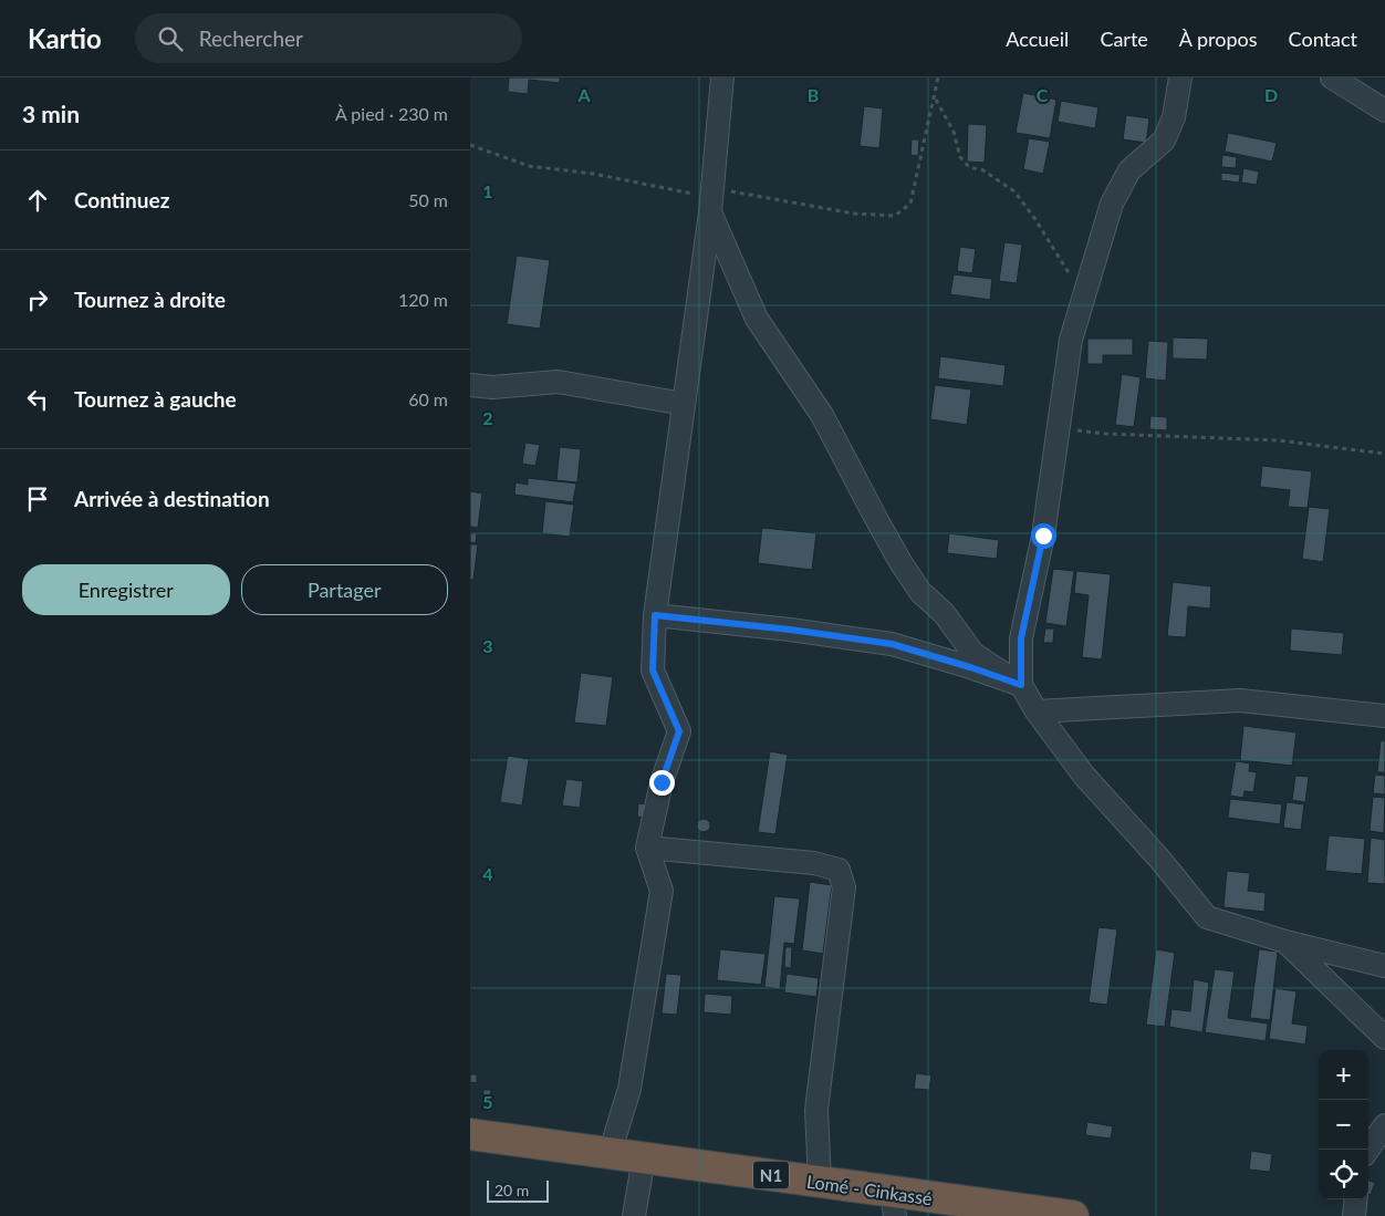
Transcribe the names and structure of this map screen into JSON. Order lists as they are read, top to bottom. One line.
{"streets":{"highway":["N1","Lomé - Cinkassé"]},"scale_bar":"20 m","page":{"header":"Kartio","search":"Rechercher","nav":["Accueil","Carte","À propos","Contact"],"heading":["3 min","À pied · 230 m"],"list":[["Continuez","50 m"],["Tournez à droite","120 m"],["Tournez à gauche","60 m"],"Arrivée à destination"],"buttons":["Enregistrer","Partager"],"map_buttons":["+","−"],"scale":"20 m"},"grid":{"columns":["A","B","C","D"],"rows":["1","2","3","4","5"]}}
